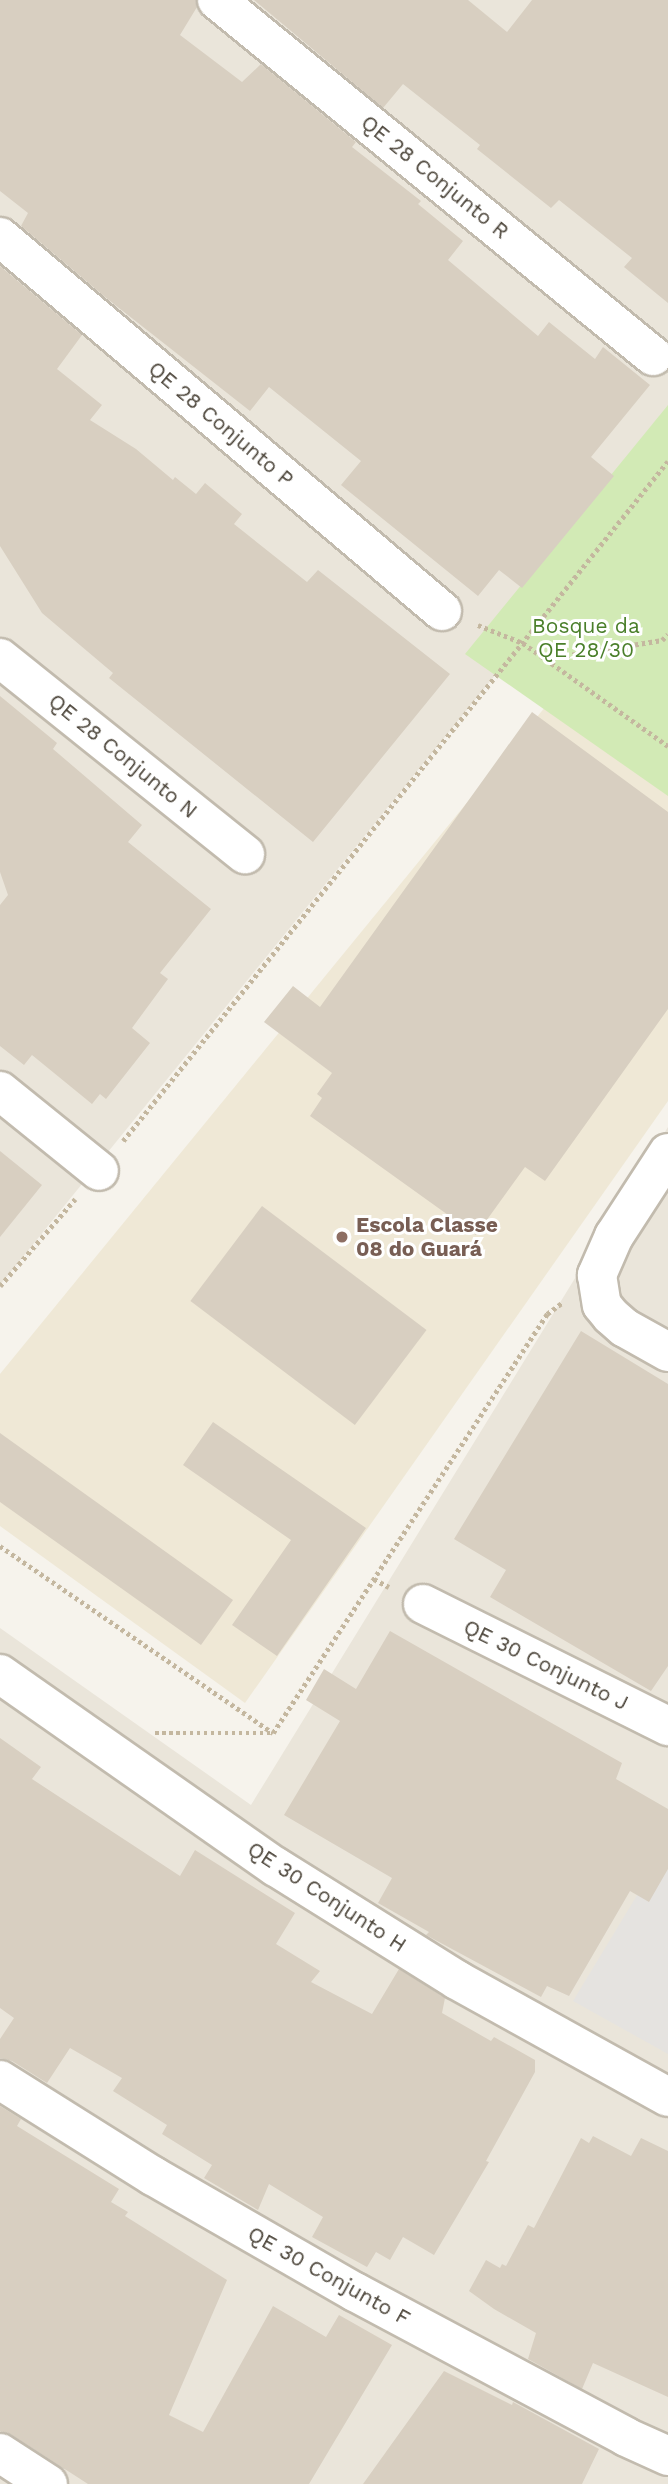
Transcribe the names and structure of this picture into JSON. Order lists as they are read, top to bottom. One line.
{"streets":{"street":["QE 28 Conjunto R","QE 28 Conjunto P","QE 28 Conjunto N","QE 30 Conjunto J","QE 30 Conjunto H","QE 30 Conjunto F"]},"parks":["Bosque da QE 28/30"],"places":["Escola Classe 08 do Guará"]}
